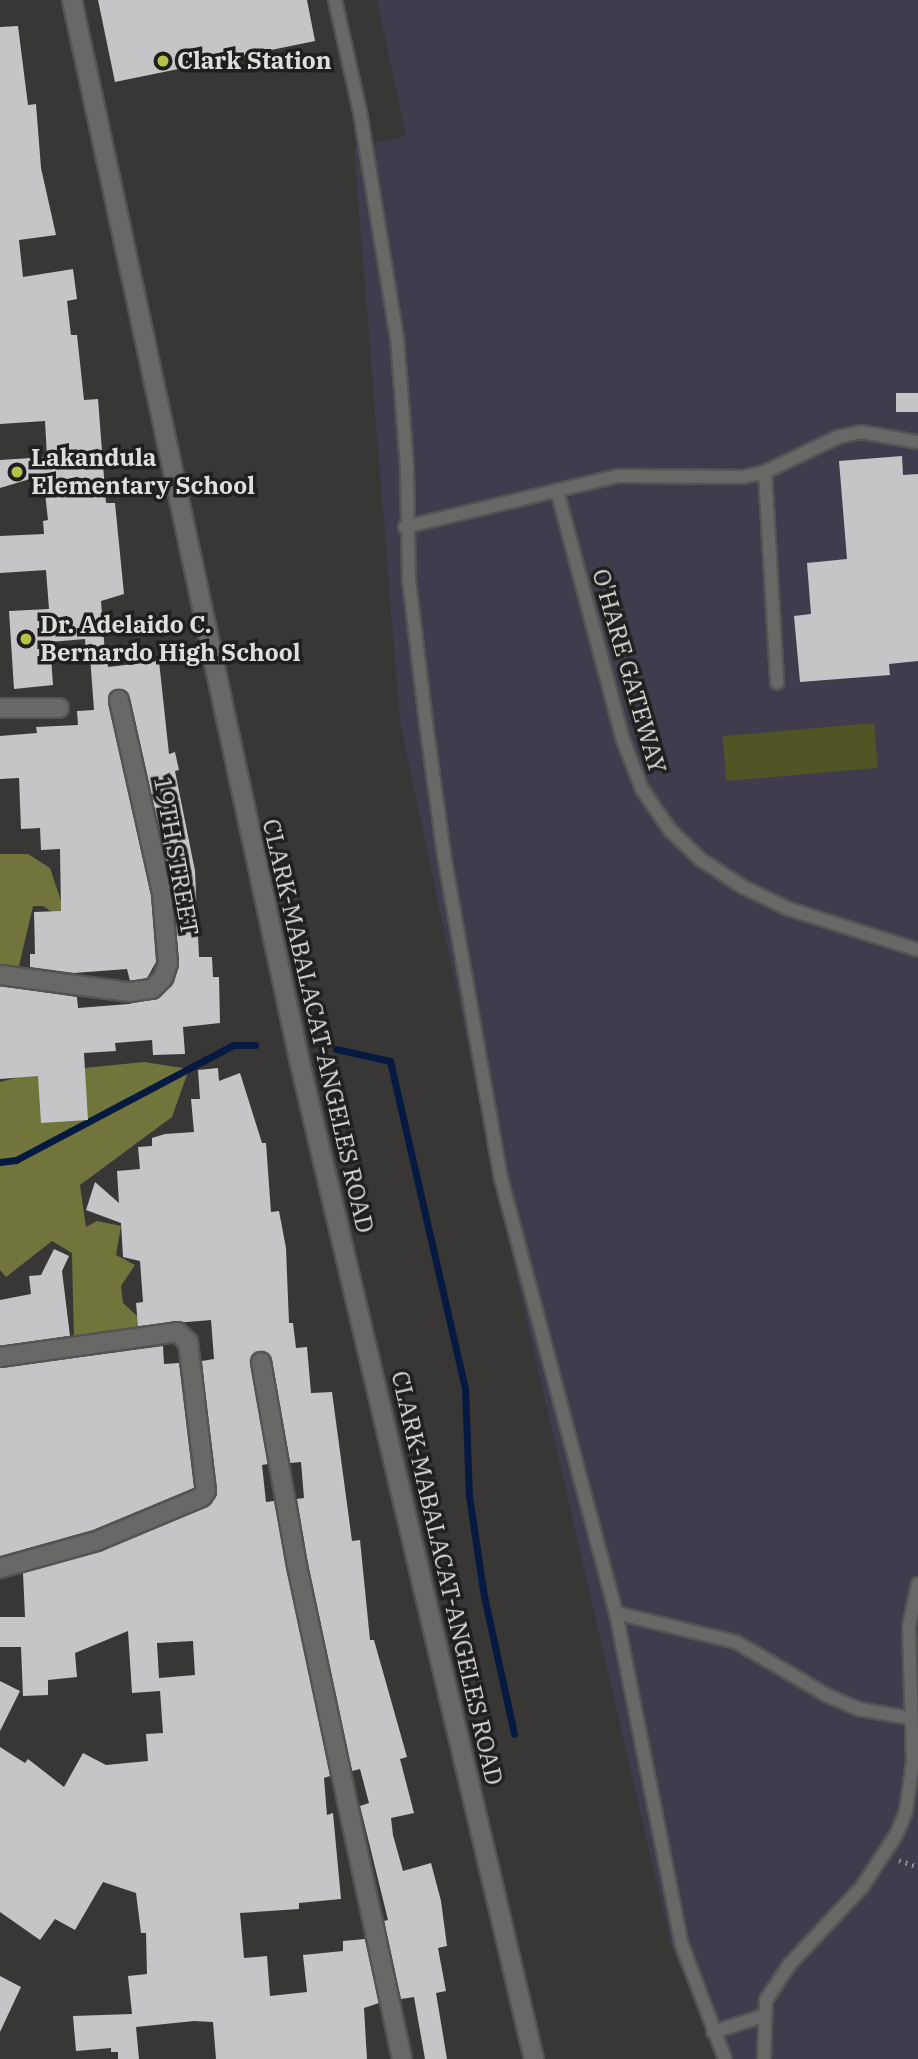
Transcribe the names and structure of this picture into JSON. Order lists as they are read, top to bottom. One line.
{"streets":{"main road":["19TH STREET","CLARK-MABALACAT-ANGELES ROAD"],"lane":["O'HARE GATEWAY"]},"places":["Clark Station","Lakandula Elementary School","Dr. Adelaido C. Bernardo High School"]}
